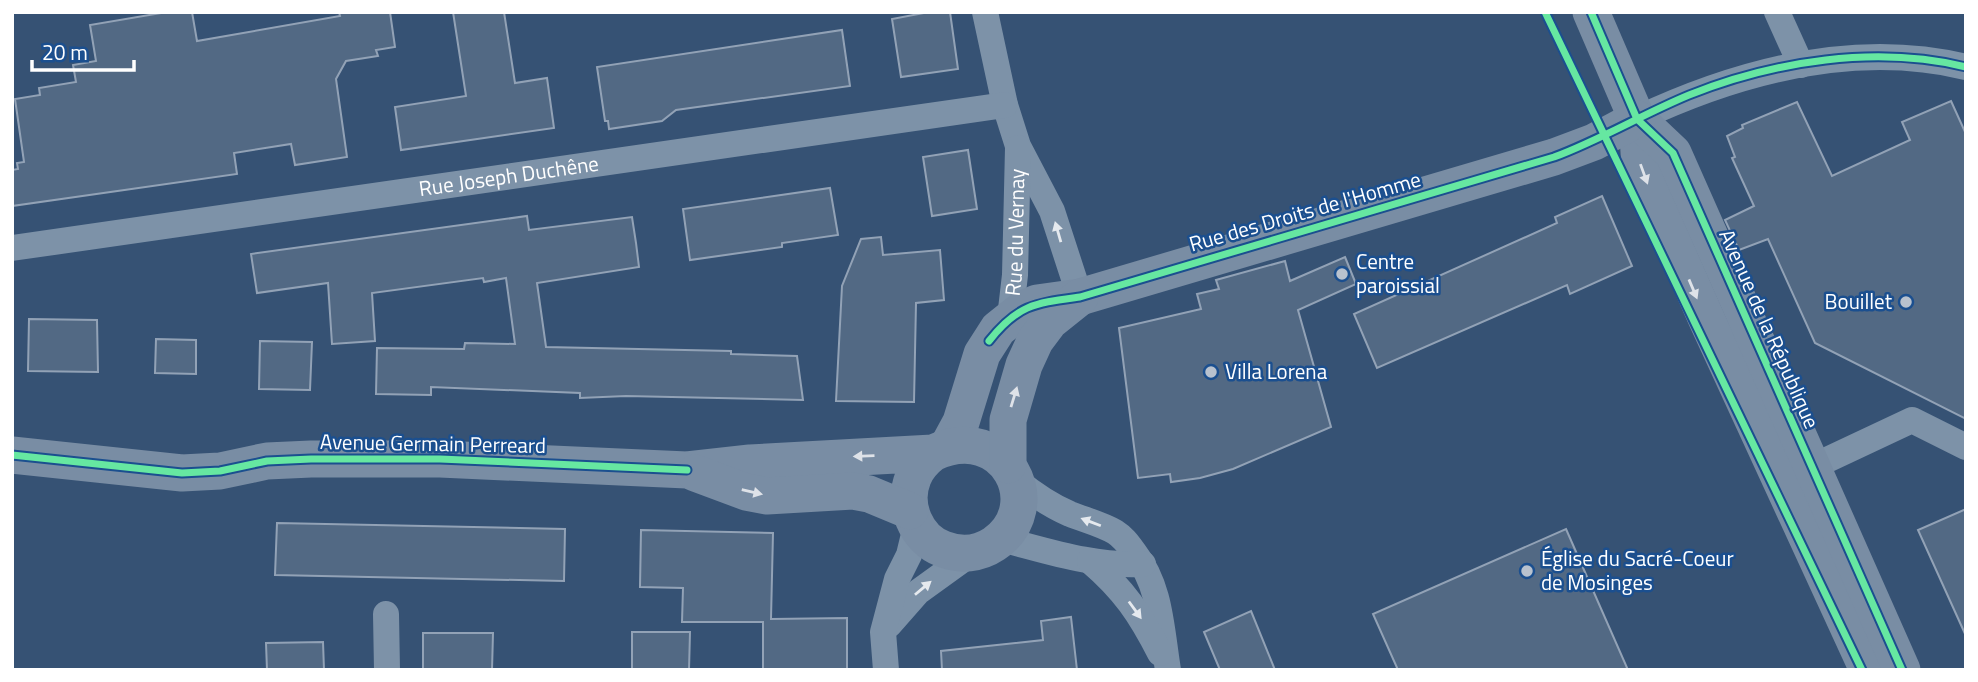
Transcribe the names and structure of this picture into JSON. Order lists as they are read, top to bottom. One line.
{"streets":{"main road":["Rue des Droits de l'Homme","Avenue de la République","Avenue Germain Perreard"],"street":["Rue Joseph Duchêne","Rue du Vernay"]},"crossings":[["Rue Joseph Duchêne","Rue du Vernay"],["Rue des Droits de l'Homme","Rue du Vernay"],["Rue des Droits de l'Homme","Avenue de la République"],["Rue des Droits de l'Homme","Avenue Germain Perreard"]],"places":["Centre paroissial","Bouillet","Villa Lorena","Église du Sacré-Coeur de Mosinges"],"scale_bar":"20 m"}
